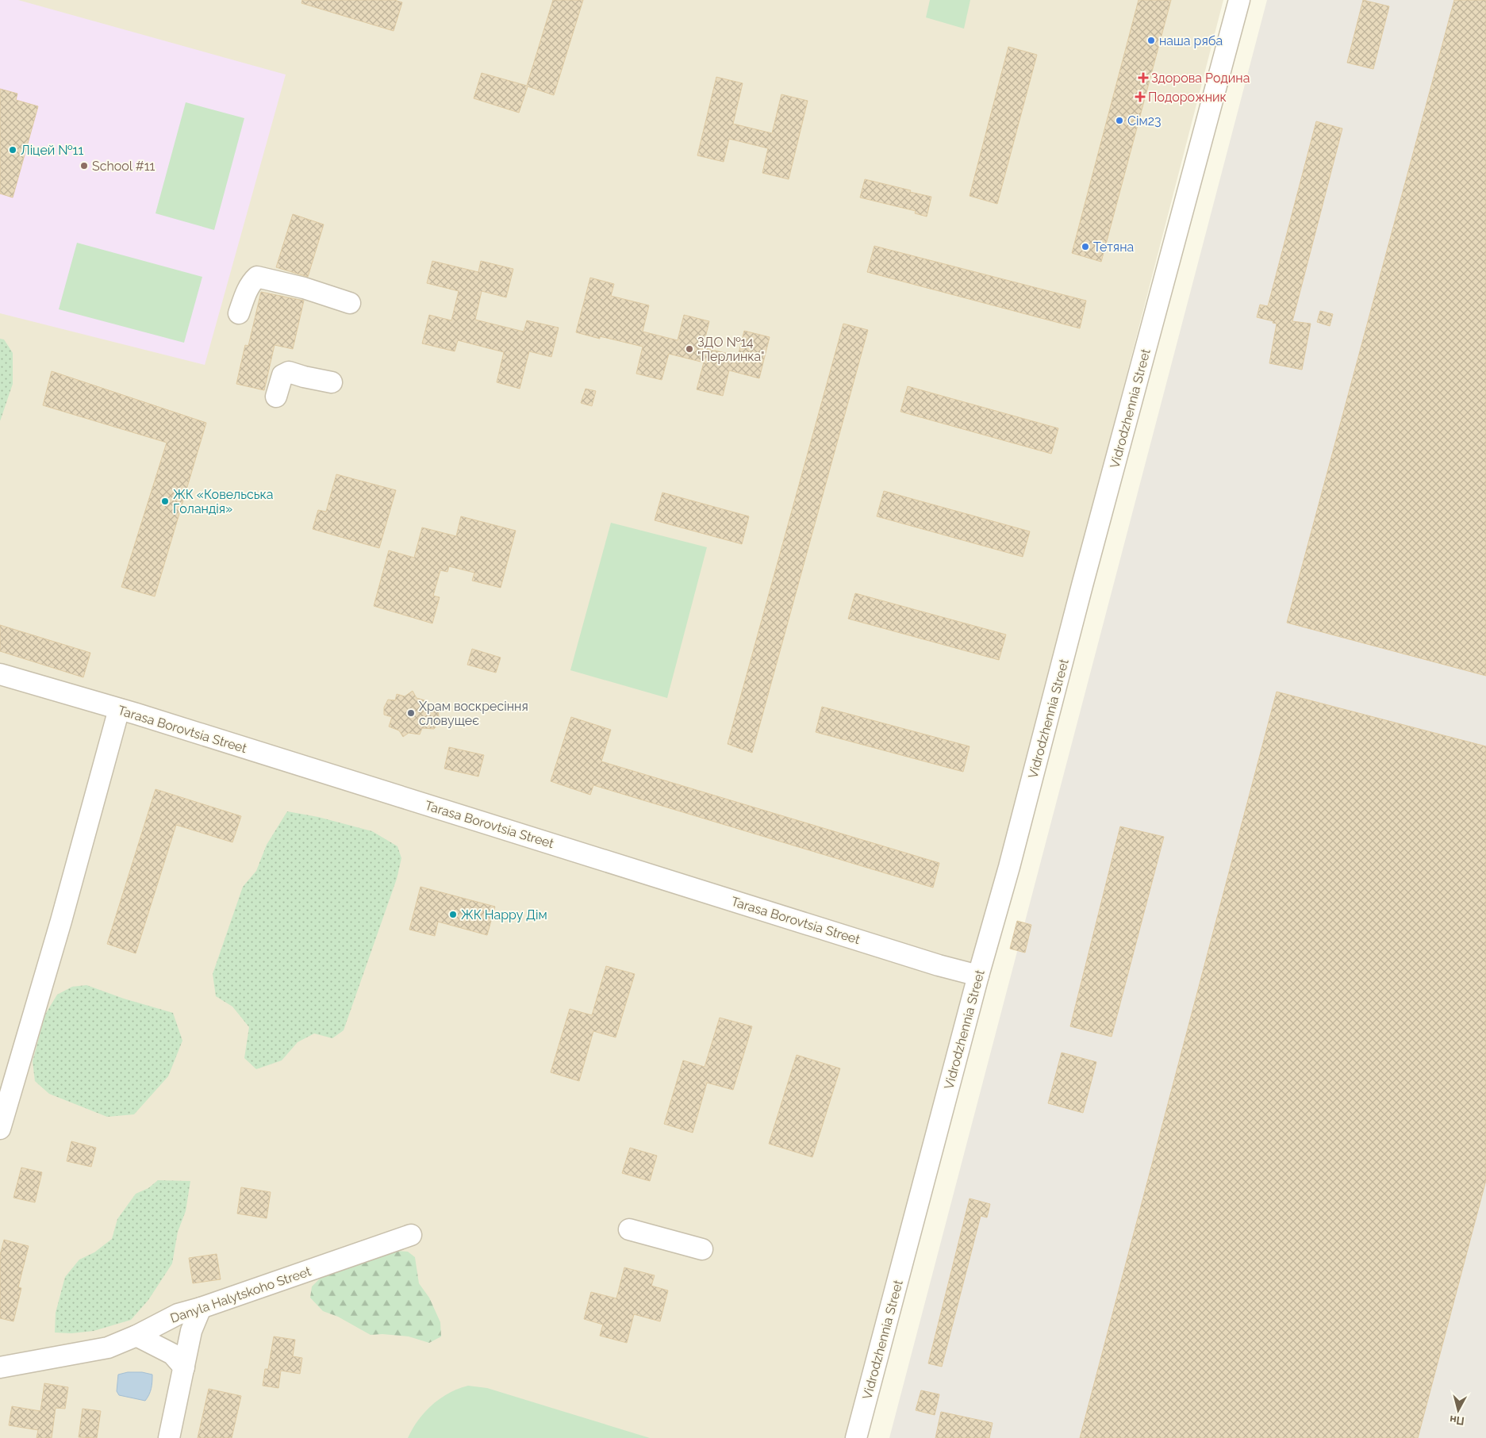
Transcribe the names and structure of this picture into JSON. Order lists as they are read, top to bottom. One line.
{"streets":{"street":["Vidrodzhennia Street","Tarasa Borovtsia Street","Danyla Halytskoho Street"]},"crossings":[["Vidrodzhennia Street","Tarasa Borovtsia Street"]],"places":{"other":["наша ряба","Сім23","Ліцей №11","School #11","Тетяна","ЗДО №14 \"Перлинка\"","ЖК «Ковельська Голандія»","Храм воскресіння словущеє","ЖК Happy Дім"],"health":["Здорова Родина","Подорожник"]},"north":"bottom"}
